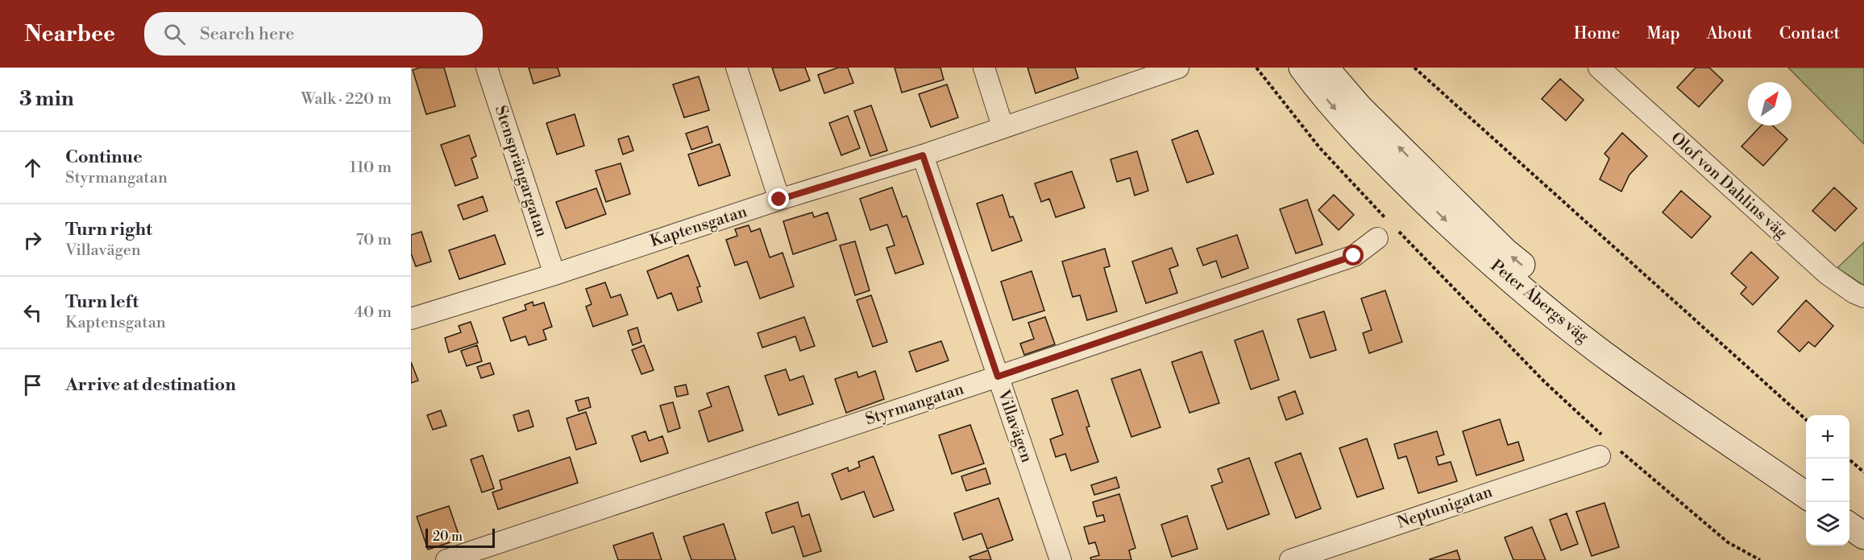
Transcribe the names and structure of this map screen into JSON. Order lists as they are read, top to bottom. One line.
{"streets":{"street":["Stensprängargatan","Olof von Dahlins väg","Kaptensgatan","Peter Åbergs väg","Styrmangatan","Villavägen","Neptunigatan"]},"crossings":[["Stensprängargatan","Kaptensgatan"],["Kaptensgatan","Villavägen"],["Styrmangatan","Villavägen"]],"scale_bar":"20 m","north":"top right","page":{"header":"Nearbee","search":"Search here","nav":["Home","Map","About","Contact"],"heading":["3 min","Walk · 220 m"],"list":[["Continue","Styrmangatan","110 m"],["Turn right","Villavägen","70 m"],["Turn left","Kaptensgatan","40 m"],"Arrive at destination"],"map_buttons":["+","−"],"scale":"20 m"}}
